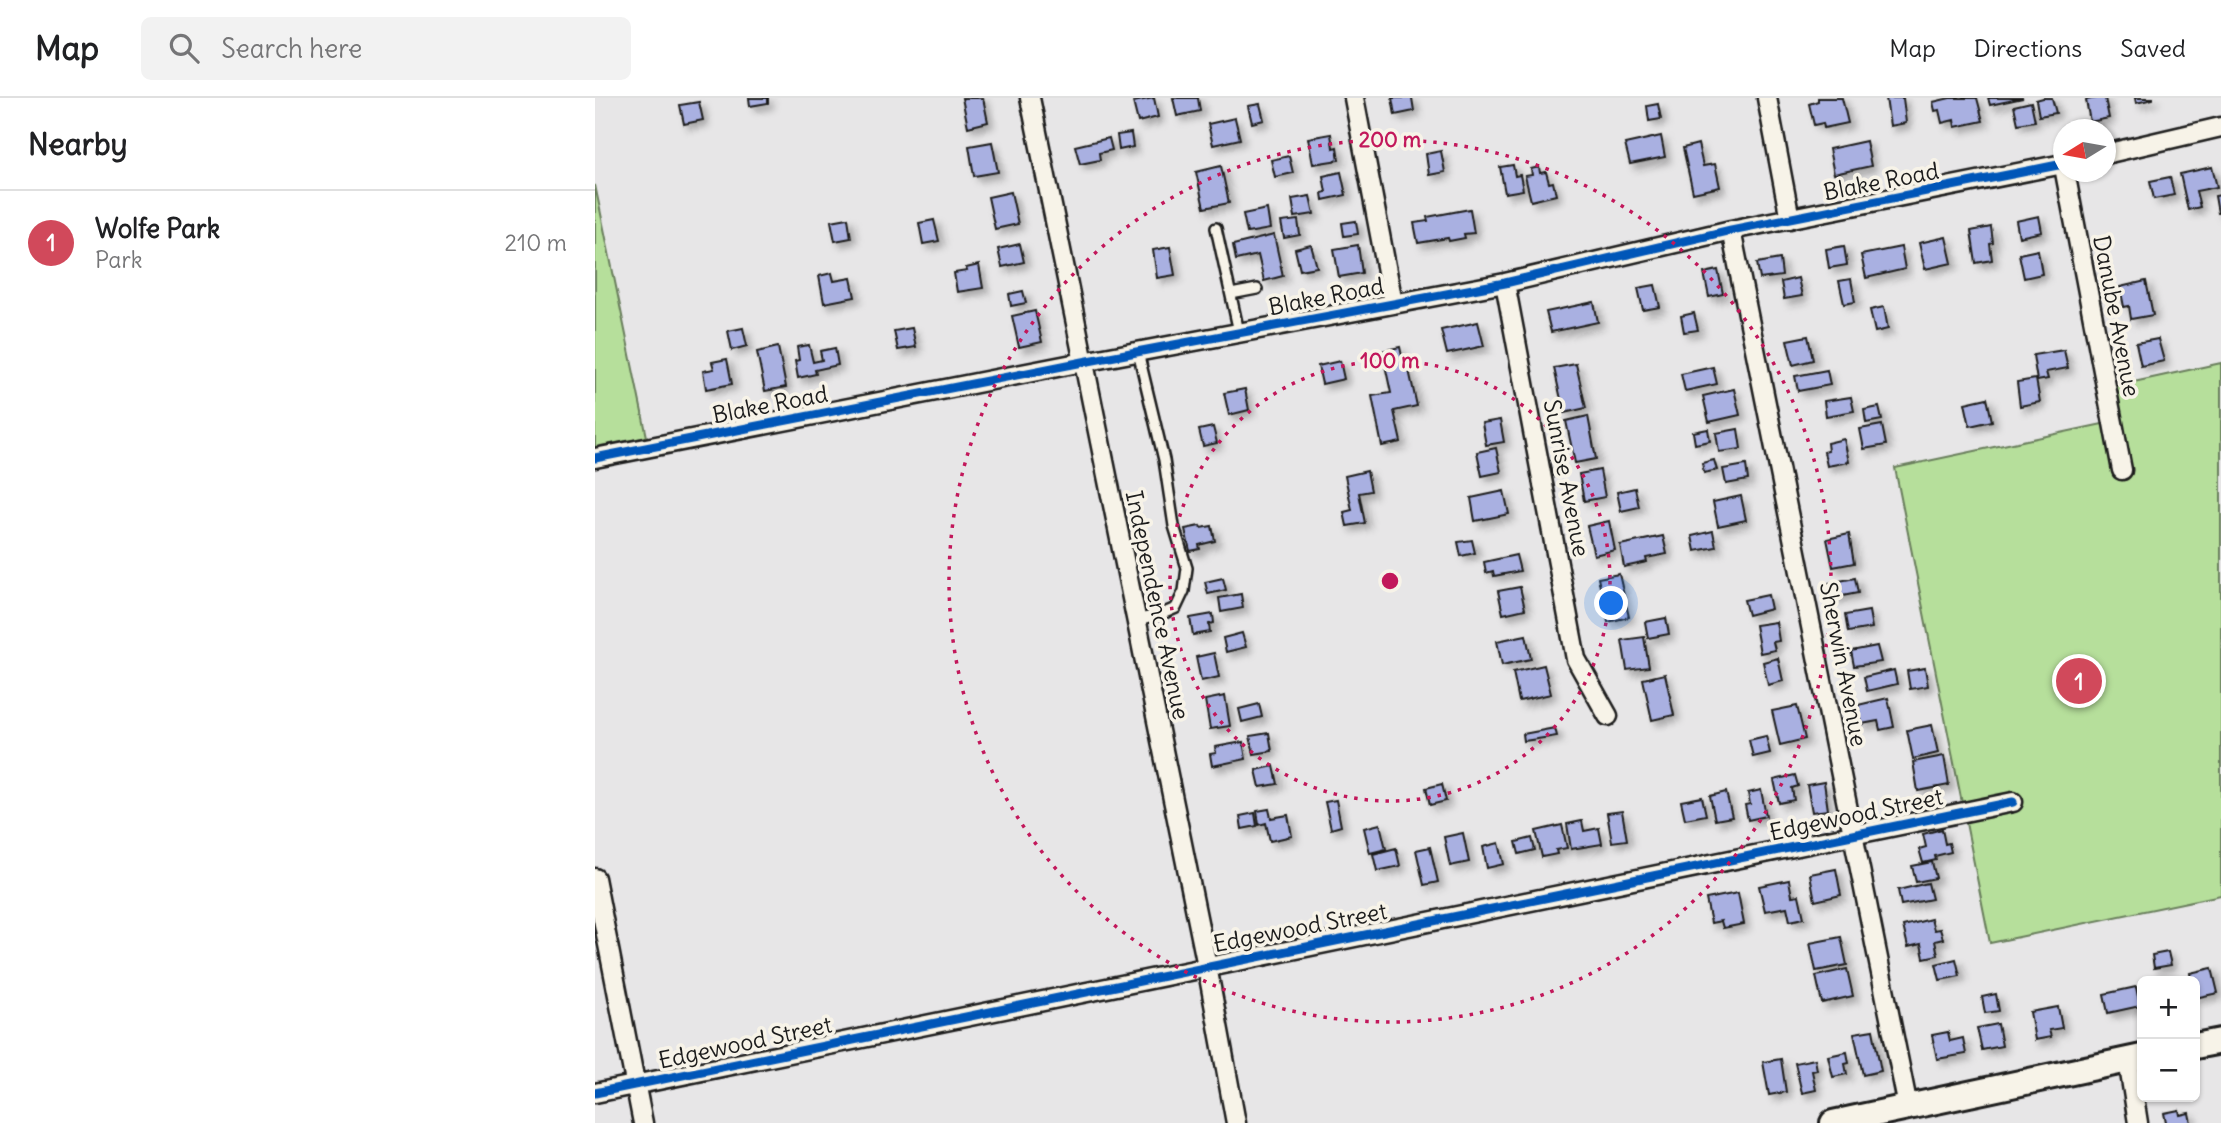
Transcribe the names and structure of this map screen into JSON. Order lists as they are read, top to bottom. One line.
{"streets":{"street":["Blake Road","Danube Avenue","Sunrise Avenue","Independence Avenue","Sherwin Avenue","Edgewood Street"]},"crossings":[["Blake Road","Sunrise Avenue"],["Blake Road","Independence Avenue"],["Blake Road","Sherwin Avenue"],["Independence Avenue","Edgewood Street"],["Sherwin Avenue","Edgewood Street"]],"north":"left","page":{"header":"Map","search":"Search here","nav":["Map","Directions","Saved"],"heading":"Nearby","list":[{"mark":"1","name":"Wolfe Park","note":"Park","value":"210 m"}],"pins":"1","map_buttons":["+","−"]},"rings":["200 m","100 m"]}
